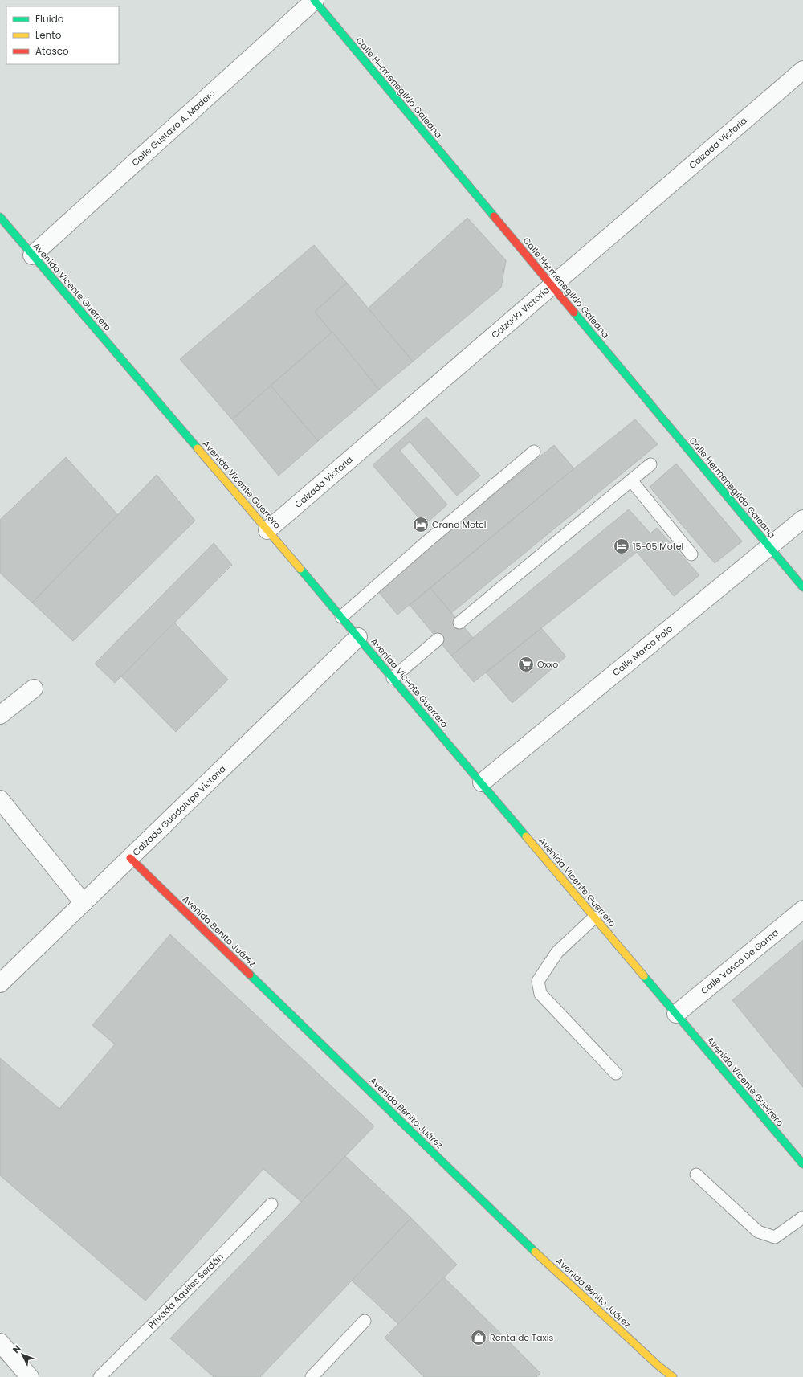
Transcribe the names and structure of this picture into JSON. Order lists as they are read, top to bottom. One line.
{"streets":{"street":["Calle Hermenegildo Galeana","Calle Gustavo A. Madero","Calzada Victoria","Avenida Vicente Guerrero","Calle Marco Polo","Calzada Guadalupe Victoria","Avenida Benito Juárez","Calle Vasco De Gama"],"lane":["Privada Aquiles Serdán"]},"crossings":[["Calle Hermenegildo Galeana","Calle Gustavo A. Madero"],["Calle Hermenegildo Galeana","Calzada Victoria"],["Calle Hermenegildo Galeana","Calle Marco Polo"],["Calle Gustavo A. Madero","Avenida Vicente Guerrero"],["Calzada Victoria","Avenida Vicente Guerrero"],["Avenida Vicente Guerrero","Calle Marco Polo"],["Avenida Vicente Guerrero","Calzada Guadalupe Victoria"],["Avenida Vicente Guerrero","Calle Vasco De Gama"],["Calzada Guadalupe Victoria","Avenida Benito Juárez"]],"places":{"hotel":["Grand Motel","15-05 Motel"],"supermarket":["Oxxo"],"shop":["Renta de Taxis"]},"legend":["Fluido","Lento","Atasco"],"north":"top left"}
